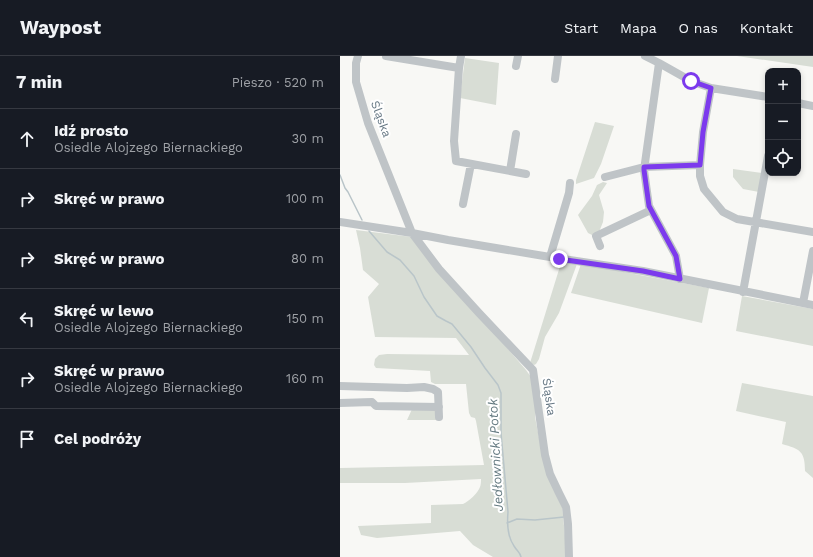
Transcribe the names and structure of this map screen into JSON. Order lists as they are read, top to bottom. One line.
{"streets":{"street":["Śląska"]},"water":["Jedłownicki Potok"],"page":{"header":"Waypost","nav":["Start","Mapa","O nas","Kontakt"],"heading":["7 min","Pieszo · 520 m"],"map_buttons":["+","−"],"list":[["Idź prosto","Osiedle Alojzego Biernackiego","30 m"],["Skręć w prawo","100 m"],["Skręć w prawo","80 m"],["Skręć w lewo","Osiedle Alojzego Biernackiego","150 m"],["Skręć w prawo","Osiedle Alojzego Biernackiego","160 m"],"Cel podróży"]}}
